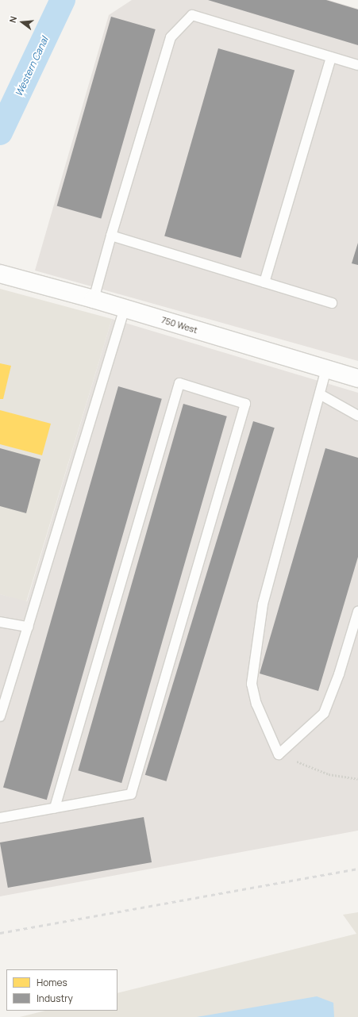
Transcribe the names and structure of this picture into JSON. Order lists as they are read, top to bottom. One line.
{"streets":{"street":["750 West"]},"water":["Western Canal"],"legend":["Homes","Industry"],"north":"left"}
